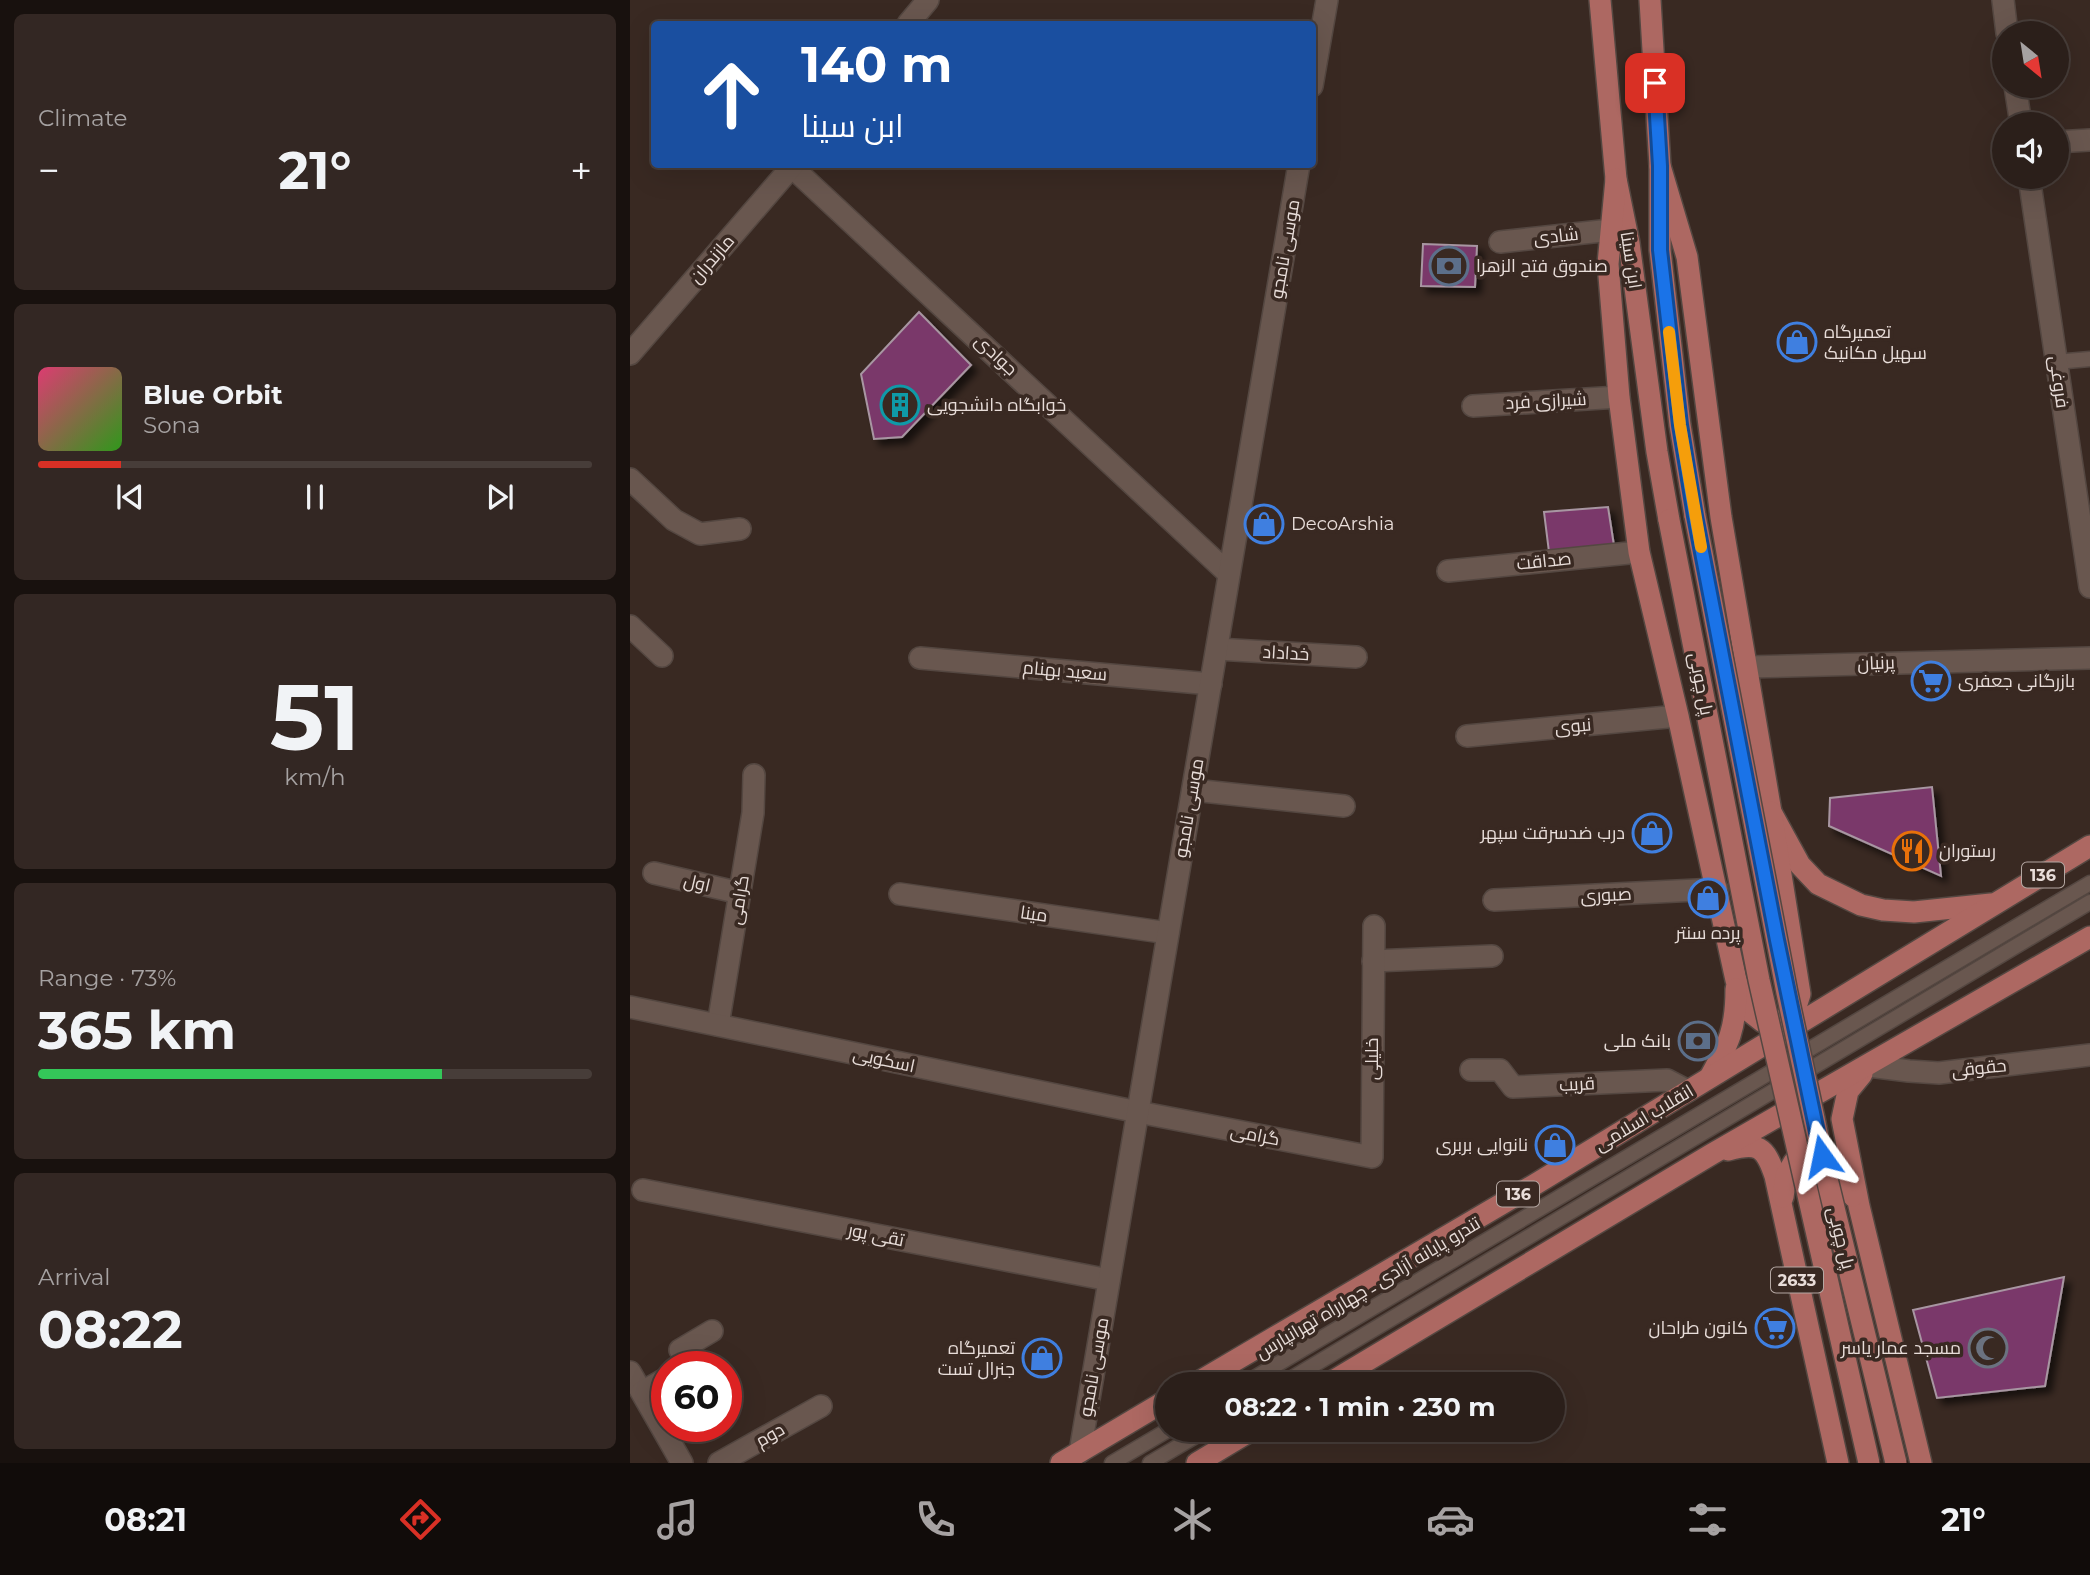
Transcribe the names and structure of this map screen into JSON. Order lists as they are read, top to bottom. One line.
{"streets":{"main road":["ابن سینا","پل چوبی","136","انقلاب اسلامی","2633"],"street":["شادی","موسی نامجو","مازندران","جوادی","فروغی","شیرازی فرد","صداقت","خداداد","پرنیان","سعید بهنام","نبوی","اول","صبوری","گرامی","مینا","خلیلی","اسکویی","حقوقی","قریب","تقی پور","دوم"],"lane":["تندرو پایانه آزادی ـ چهارراه تهرانپارس"]},"crossings":[["موسی نامجو","جوادی"],["موسی نامجو","خداداد"],["موسی نامجو","سعید بهنام"],["موسی نامجو","گرامی"],["موسی نامجو","مینا"],["موسی نامجو","اسکویی"],["موسی نامجو","تقی پور"],["ابن سینا","پل چوبی"],["اول","گرامی"],["گرامی","خلیلی"],["گرامی","اسکویی"],["قریب","انقلاب اسلامی"]],"places":{"bank":["صندوق فتح الزهرا","بانک ملی"],"shop":["تعمیرگاه سهیل مکانیک","DecoArshia","درب ضدسرقت سپهر","پرده سنتر","نانوایی بربری","تعمیرگاه جنرال تست"],"building":["خوابگاه دانشجویی"],"supermarket":["بازرگانی جعفری","کانون طراحان"],"restaurant":["رستوران"],"mosque":["مسجد عمار یاسر"]},"north":"bottom right","page":{"tile":["Climate",["51","km/h"],["Range · 73%","365 km"],["Arrival","08:22"]],"turn":["140 m","ابن سینا"],"heat":["−","21°","+"],"song":["Blue Orbit","Sona"],"limit":"60","trip":"08:22 · 1 min · 230 m","tabs":["08:21","21°"]}}
